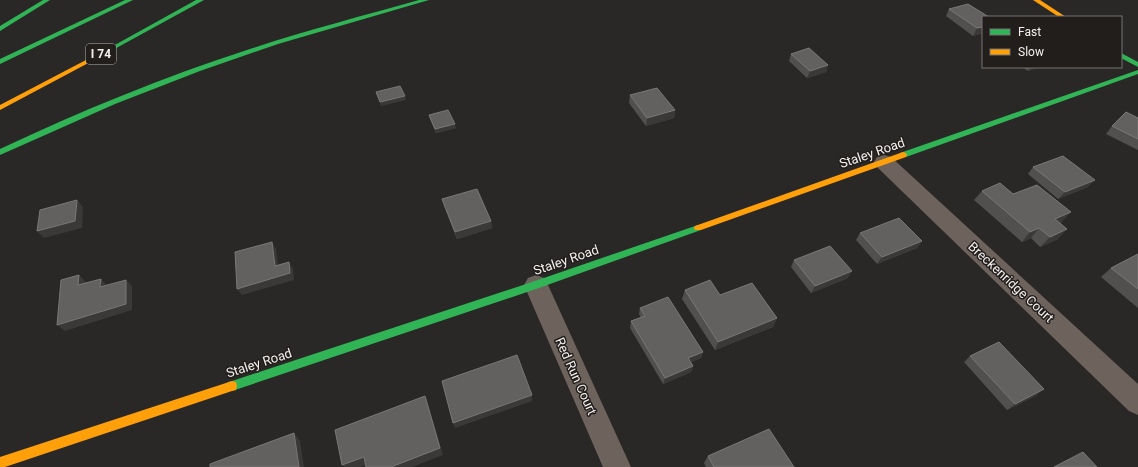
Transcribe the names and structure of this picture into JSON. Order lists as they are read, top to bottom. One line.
{"streets":{"main road":["I 74","Staley Road"],"street":["Breckenridge Court","Red Run Court"]},"crossings":[["Staley Road","Breckenridge Court"],["Staley Road","Red Run Court"]],"legend":["Fast","Slow"]}
